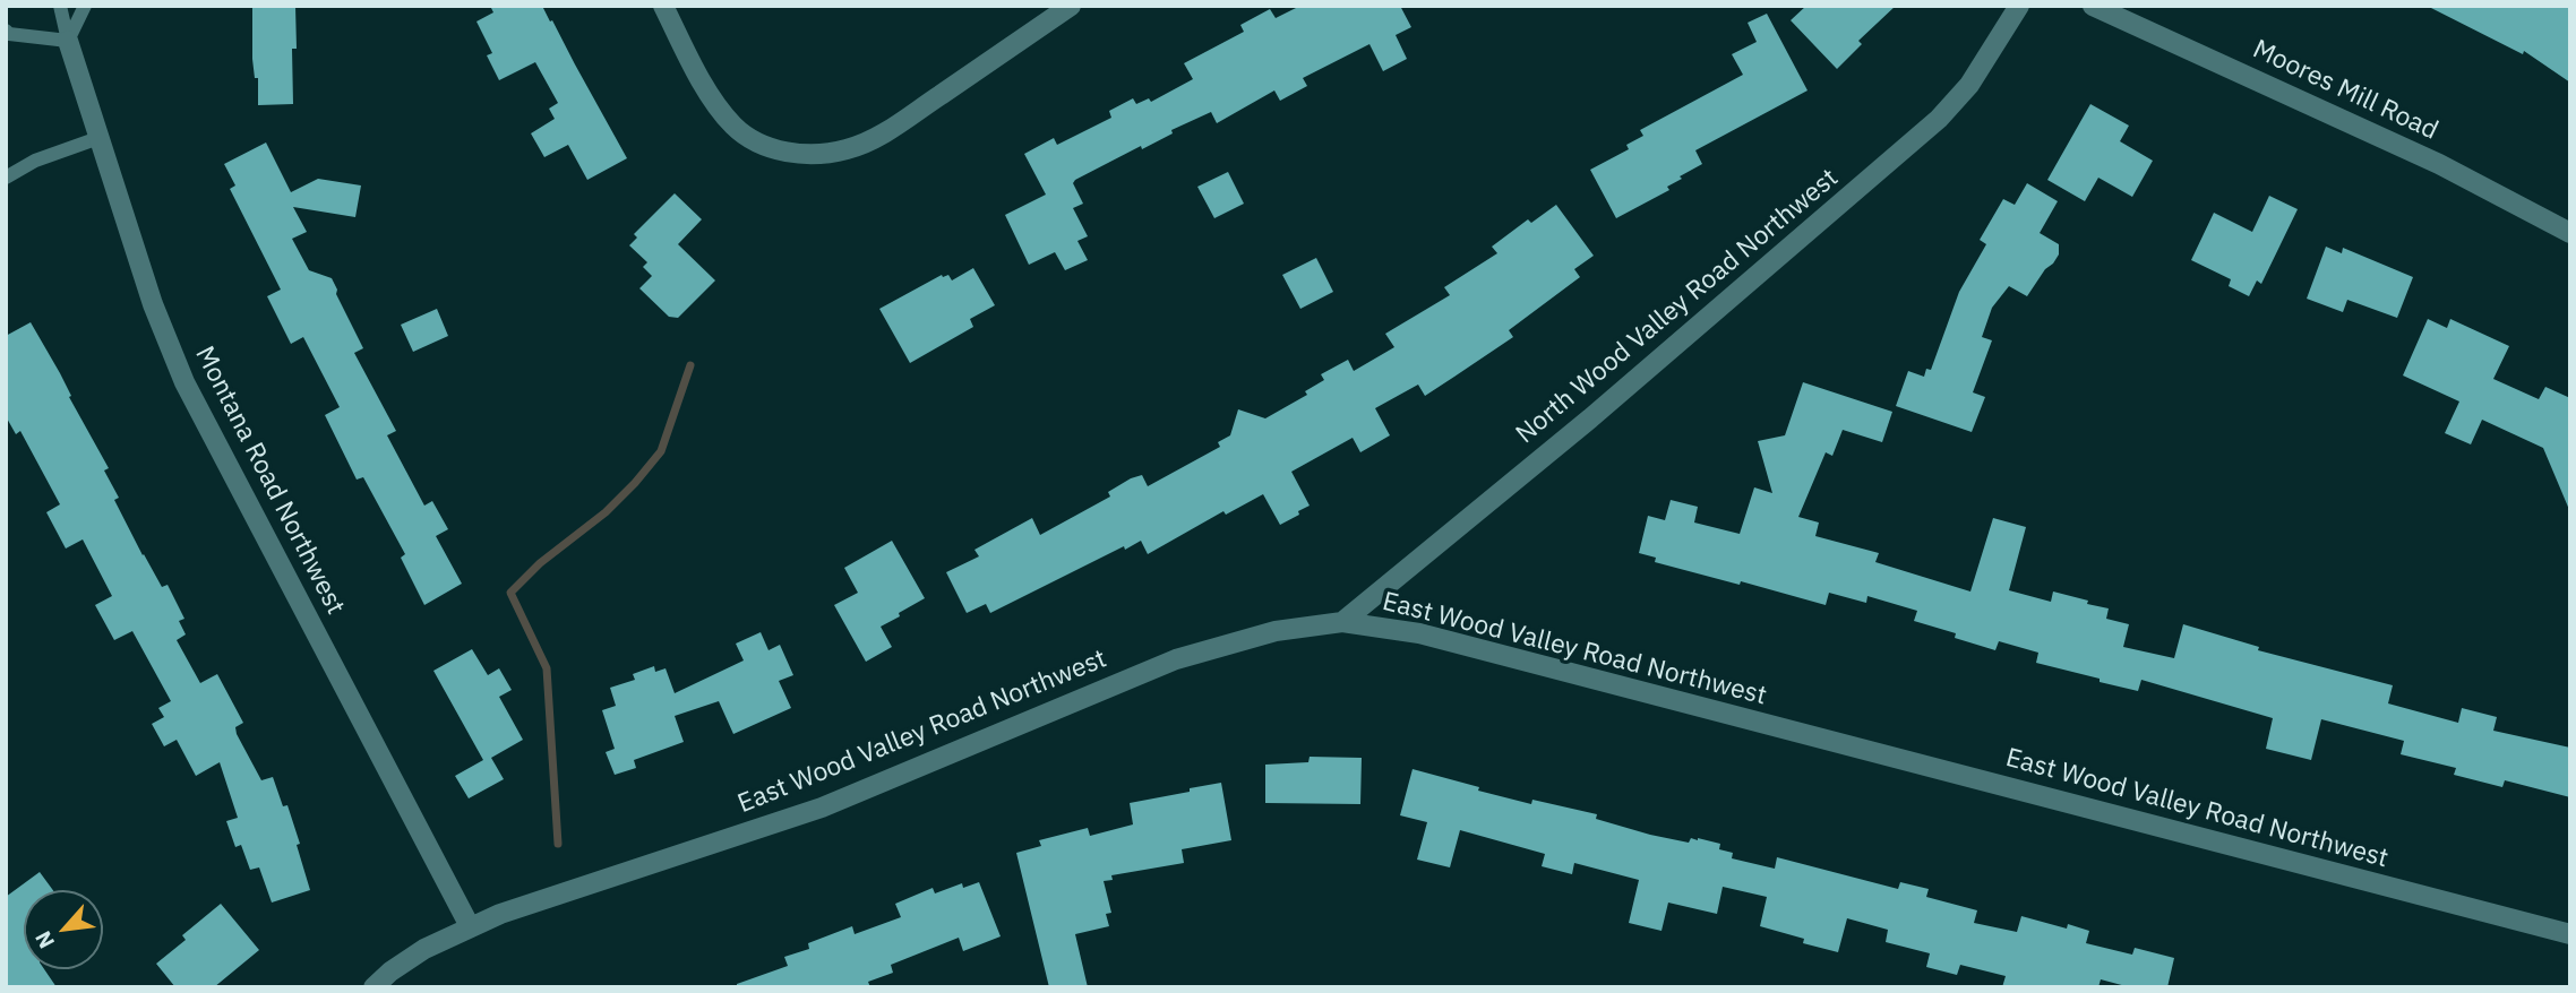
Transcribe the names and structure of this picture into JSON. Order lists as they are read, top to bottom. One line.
{"streets":{"street":["Moores Mill Road","North Wood Valley Road Northwest","Montana Road Northwest","East Wood Valley Road Northwest"]},"crossings":[["North Wood Valley Road Northwest","East Wood Valley Road Northwest"],["Montana Road Northwest","East Wood Valley Road Northwest"]],"north":"bottom left"}
